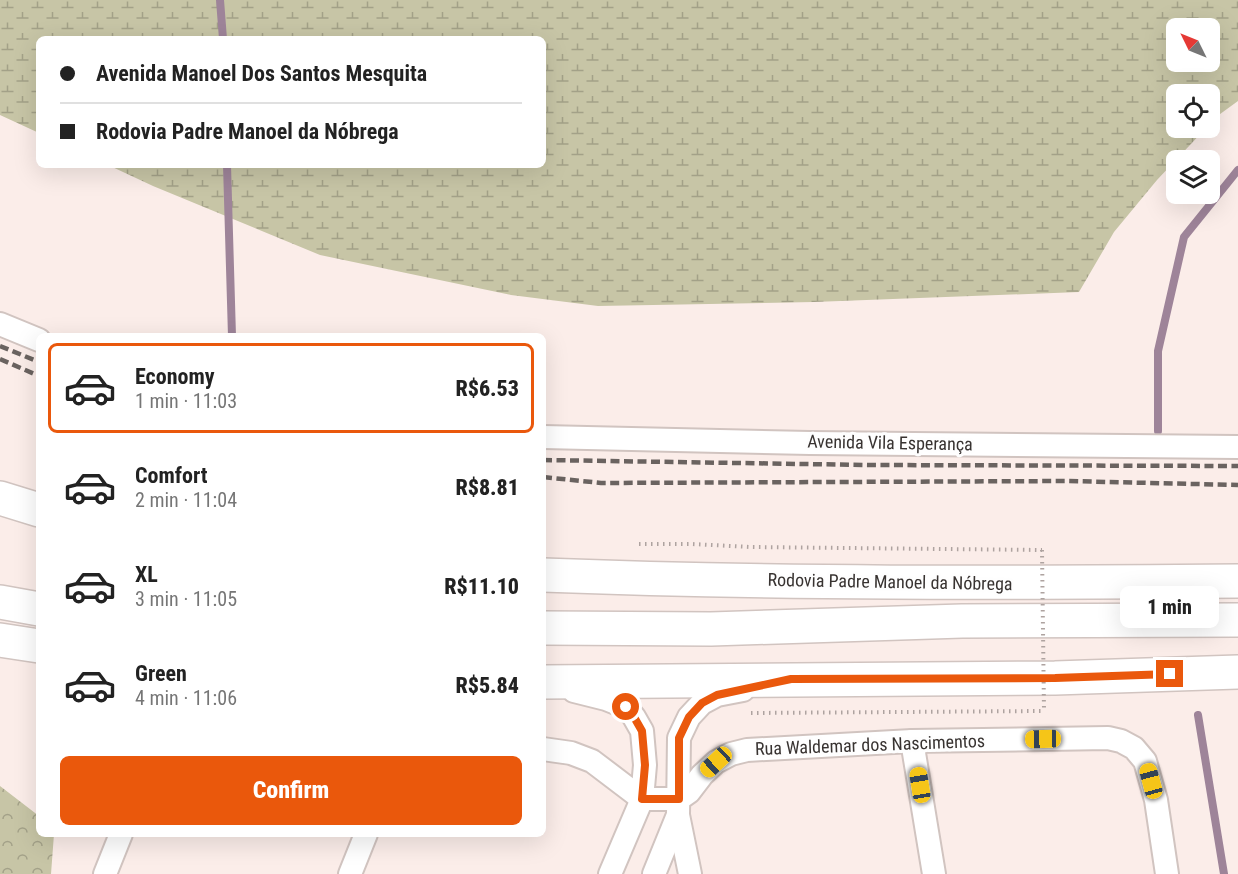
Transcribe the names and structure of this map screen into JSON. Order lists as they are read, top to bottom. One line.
{"streets":{"highway":["Rodovia Padre Manoel da Nóbrega"],"street":["Avenida Vila Esperança","Rua Waldemar dos Nascimentos"]},"north":"top left","page":{"banner":["Avenida Manoel Dos Santos Mesquita","Rodovia Padre Manoel da Nóbrega"],"list":[{"name":"Economy","note":"1 min · 11:03","value":"R$6.53"},{"name":"Comfort","note":"2 min · 11:04","value":"R$8.81"},{"name":"XL","note":"3 min · 11:05","value":"R$11.10"},{"name":"Green","note":"4 min · 11:06","value":"R$5.84"}],"bubble":"1 min","buttons":"Confirm"}}
